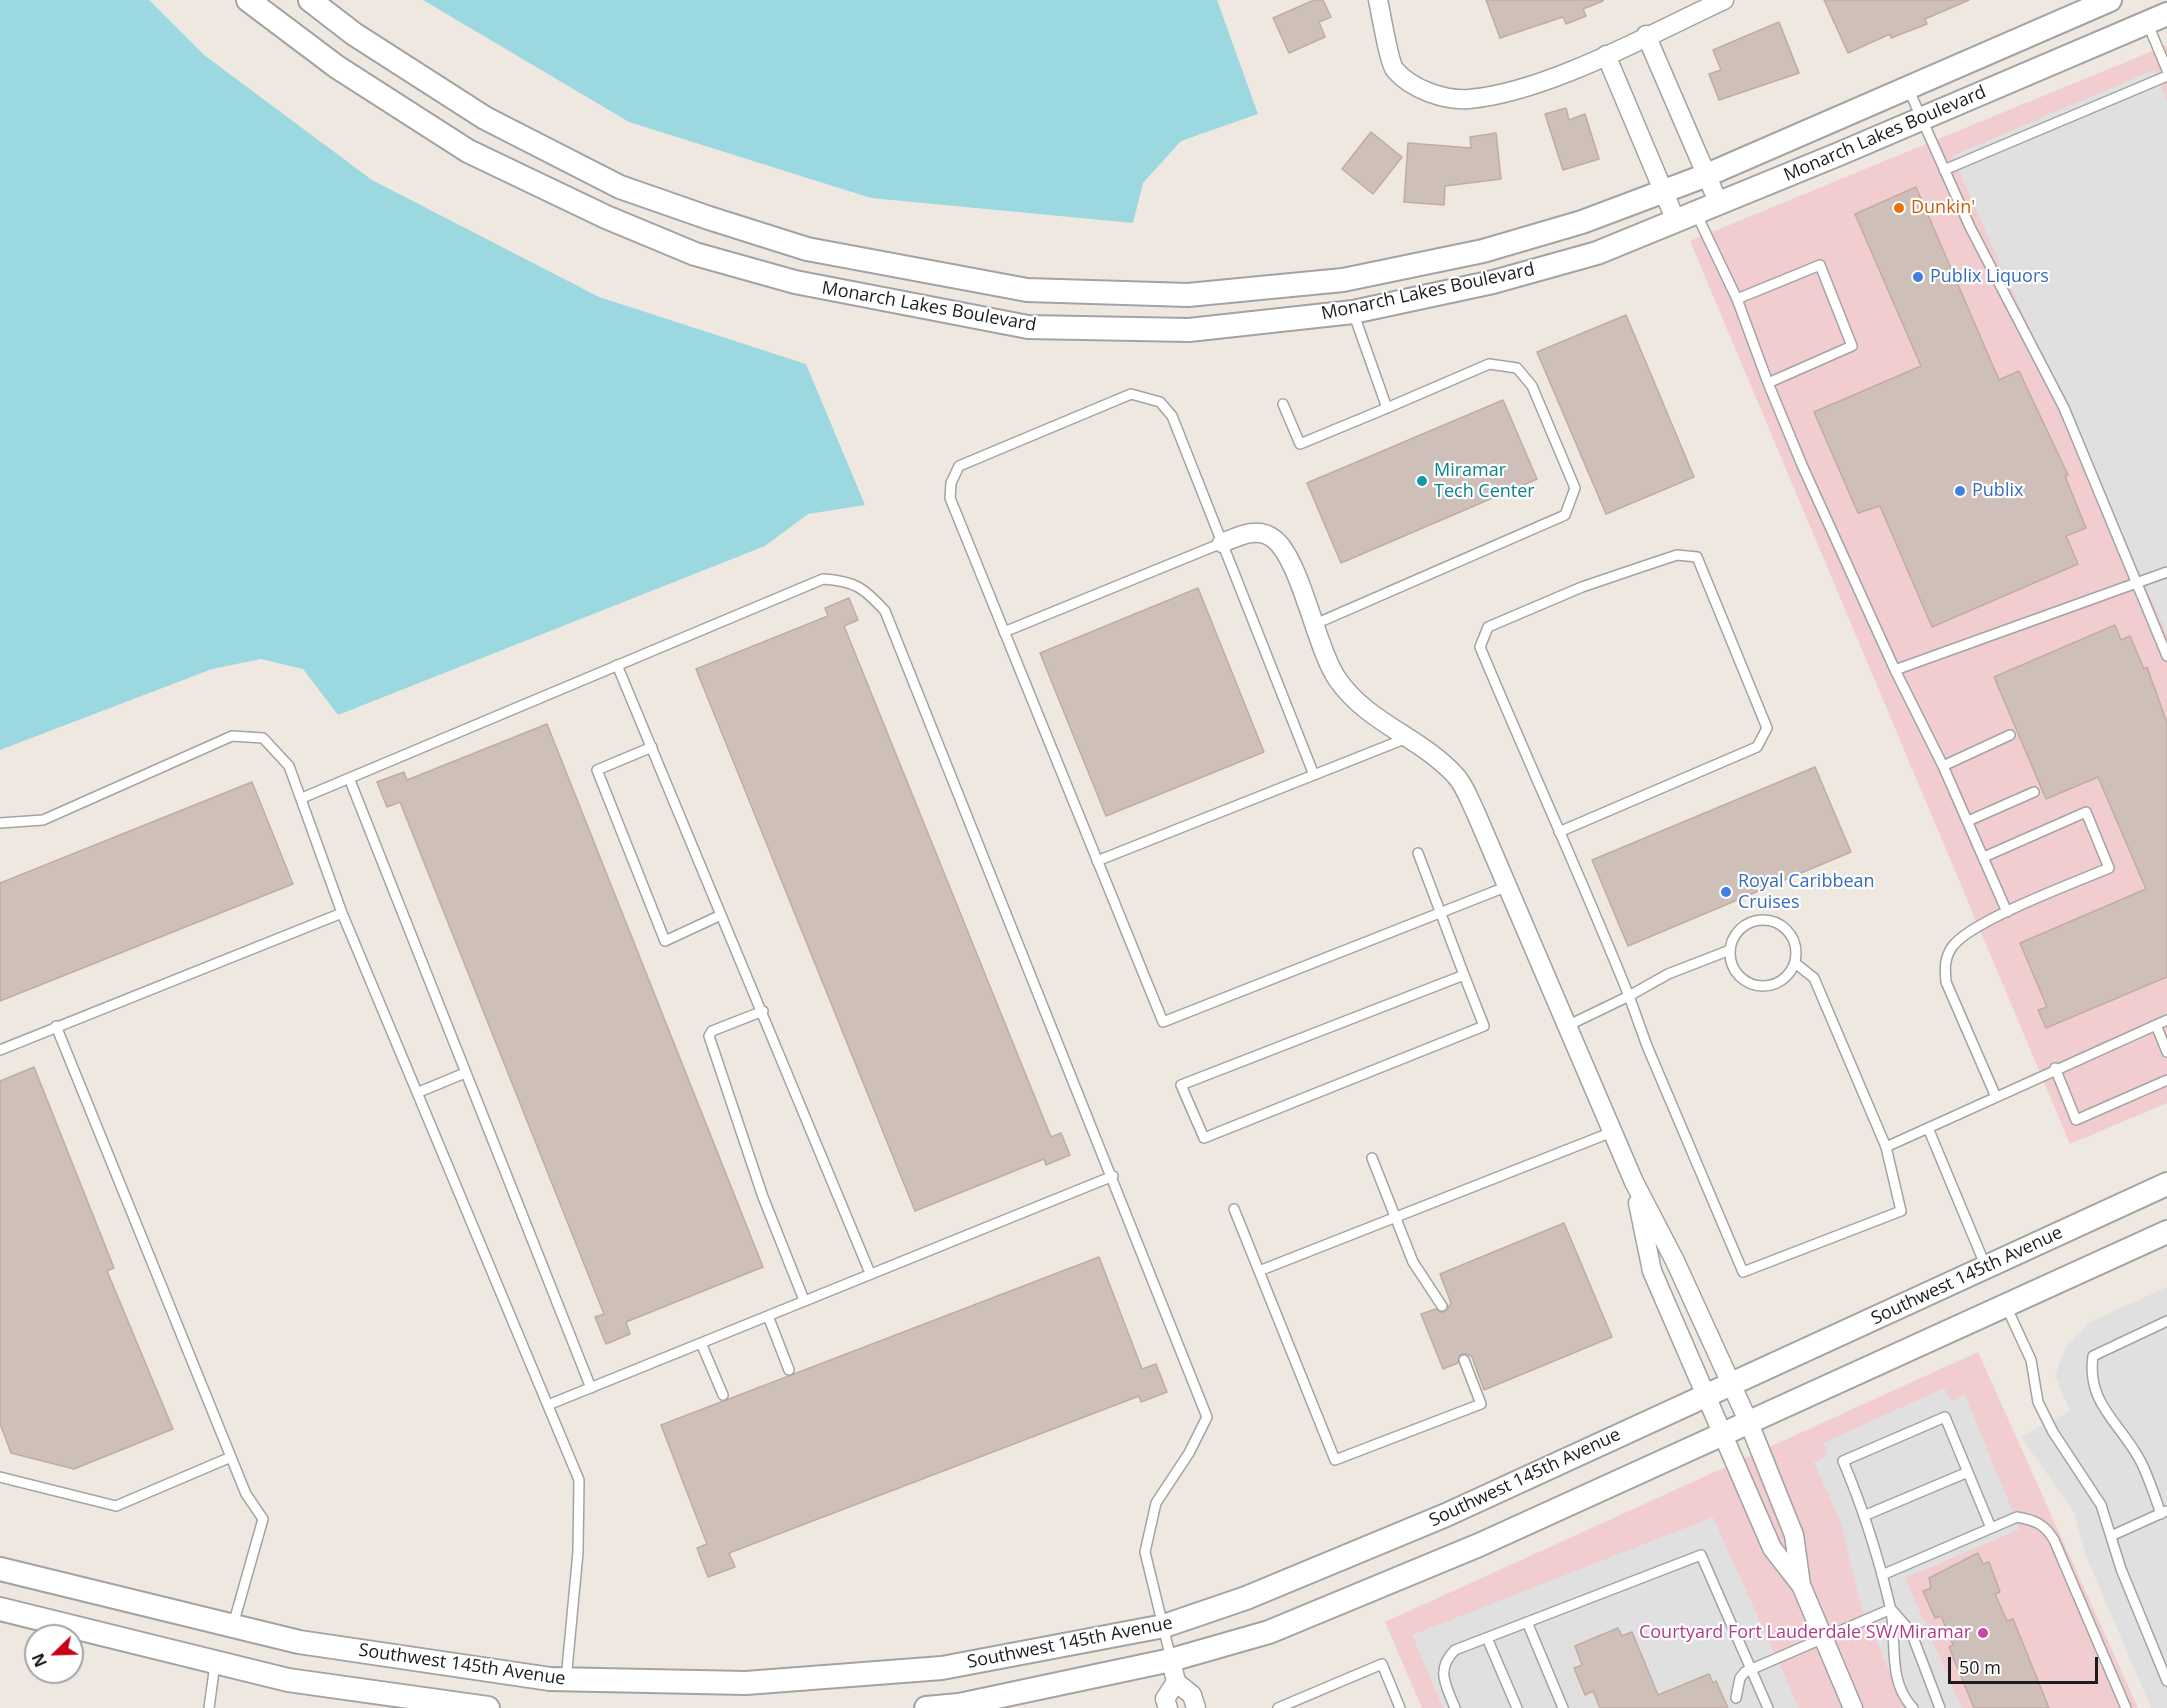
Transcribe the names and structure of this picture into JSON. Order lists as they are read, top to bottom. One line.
{"streets":{"street":["Monarch Lakes Boulevard","Southwest 145th Avenue"]},"places":["Dunkin'","Publix Liquors","Miramar Tech Center","Publix","Royal Caribbean Cruises","Courtyard Fort Lauderdale SW/Miramar"],"scale_bar":"50 m","north":"bottom left"}
